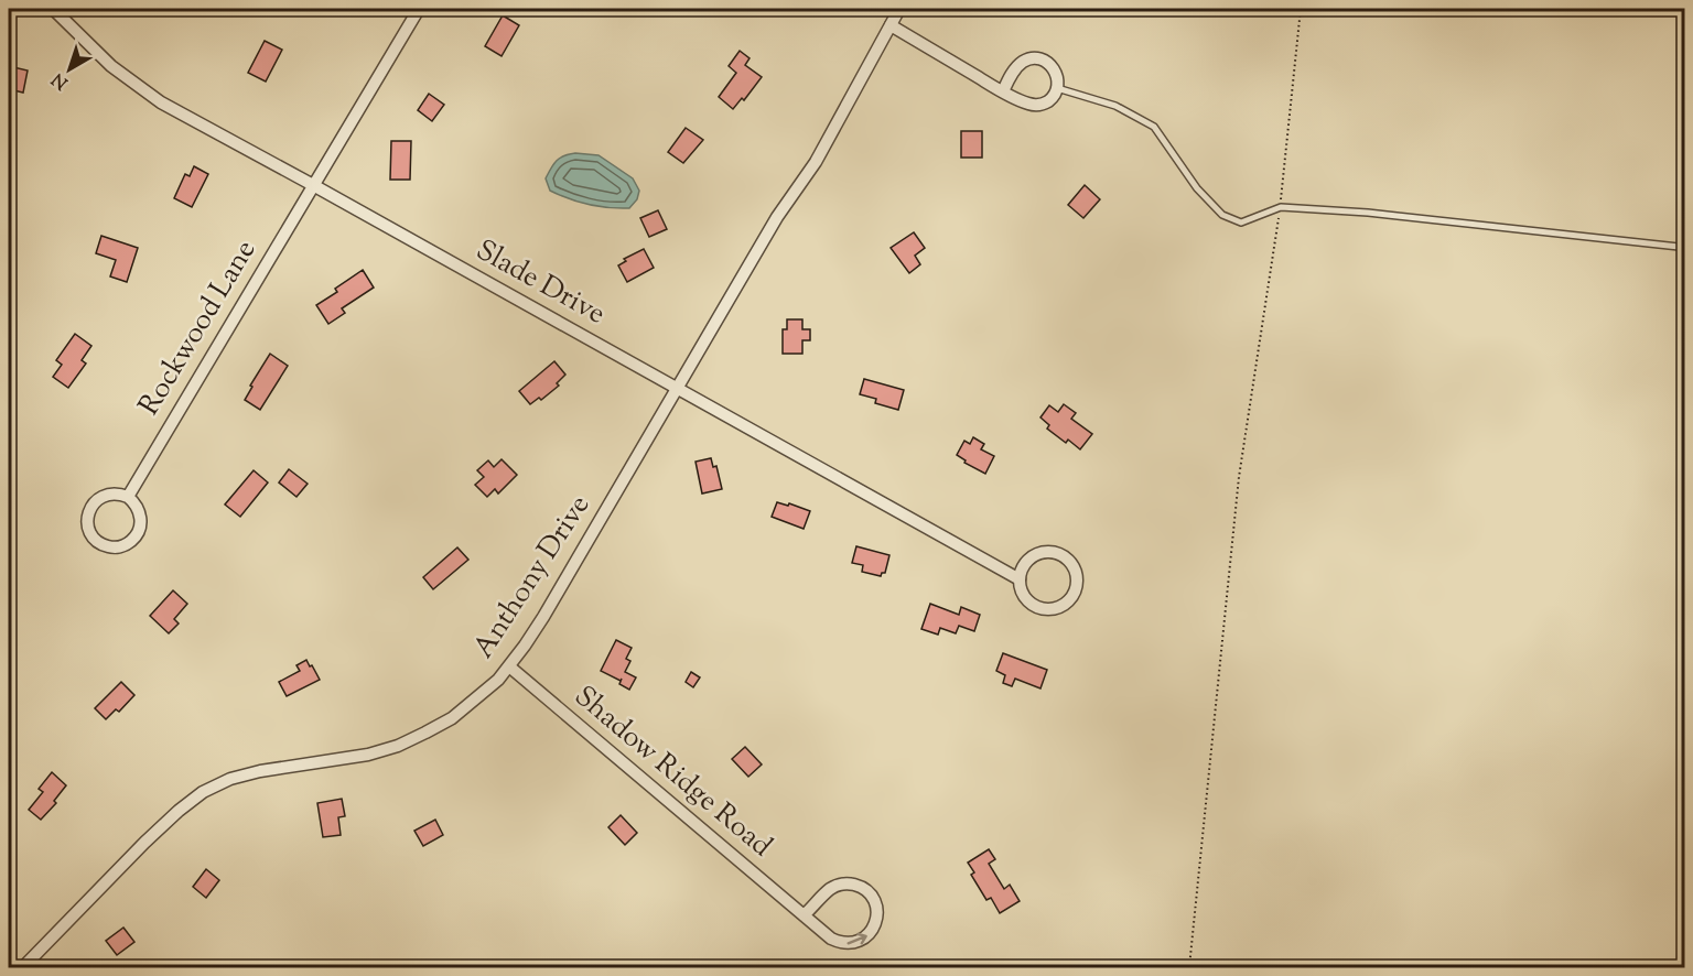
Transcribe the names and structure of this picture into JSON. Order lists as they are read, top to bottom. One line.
{"streets":{"street":["Slade Drive","Rockwood Lane","Anthony Drive","Shadow Ridge Road"]},"crossings":[["Slade Drive","Rockwood Lane"],["Slade Drive","Anthony Drive"],["Anthony Drive","Shadow Ridge Road"]],"north":"bottom left"}
